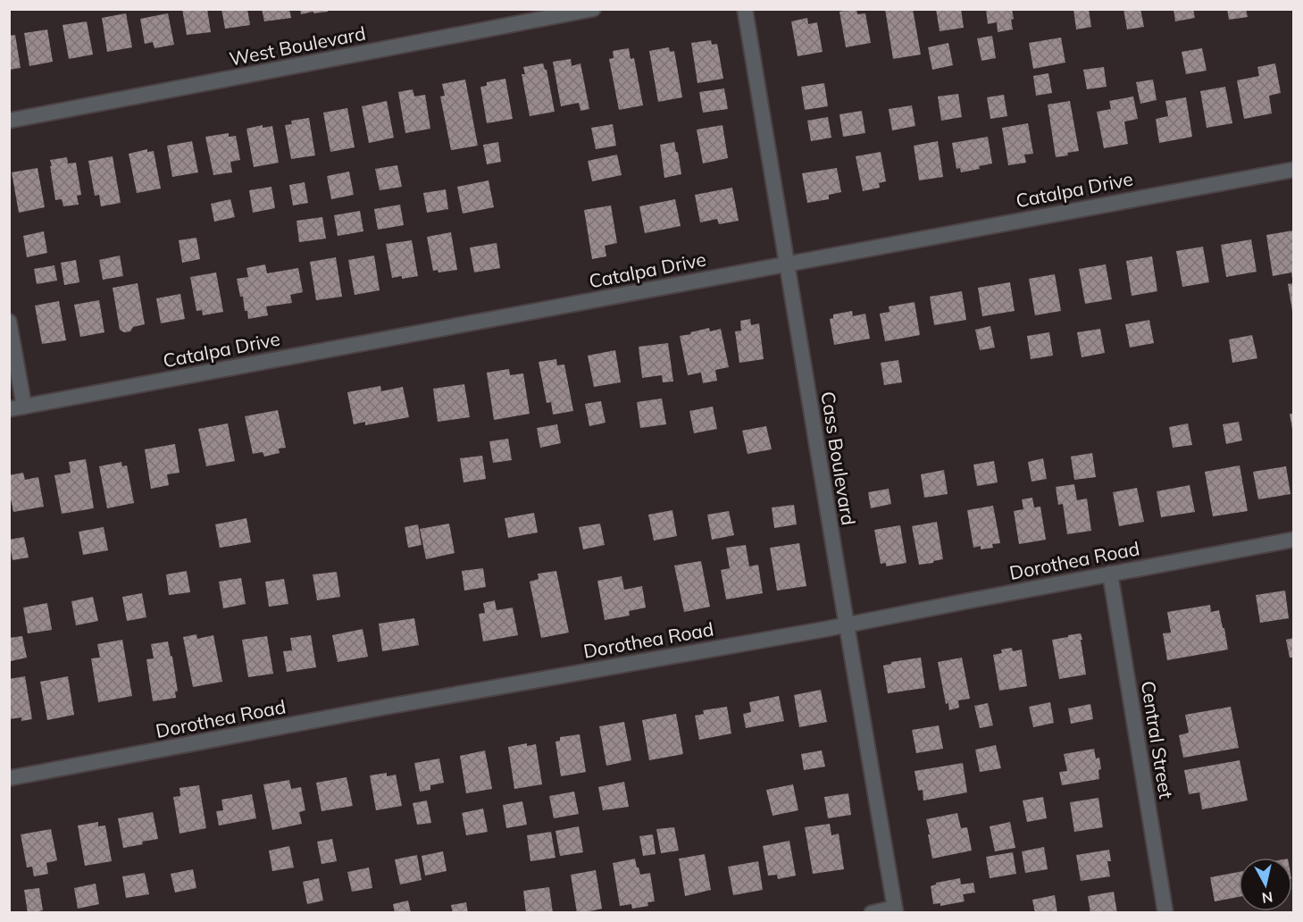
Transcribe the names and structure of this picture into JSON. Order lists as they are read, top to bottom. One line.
{"streets":{"street":["West Boulevard","Catalpa Drive","Cass Boulevard","Dorothea Road","Central Street"]},"crossings":[["Catalpa Drive","Cass Boulevard"],["Cass Boulevard","Dorothea Road"],["Dorothea Road","Central Street"]],"north":"bottom"}
